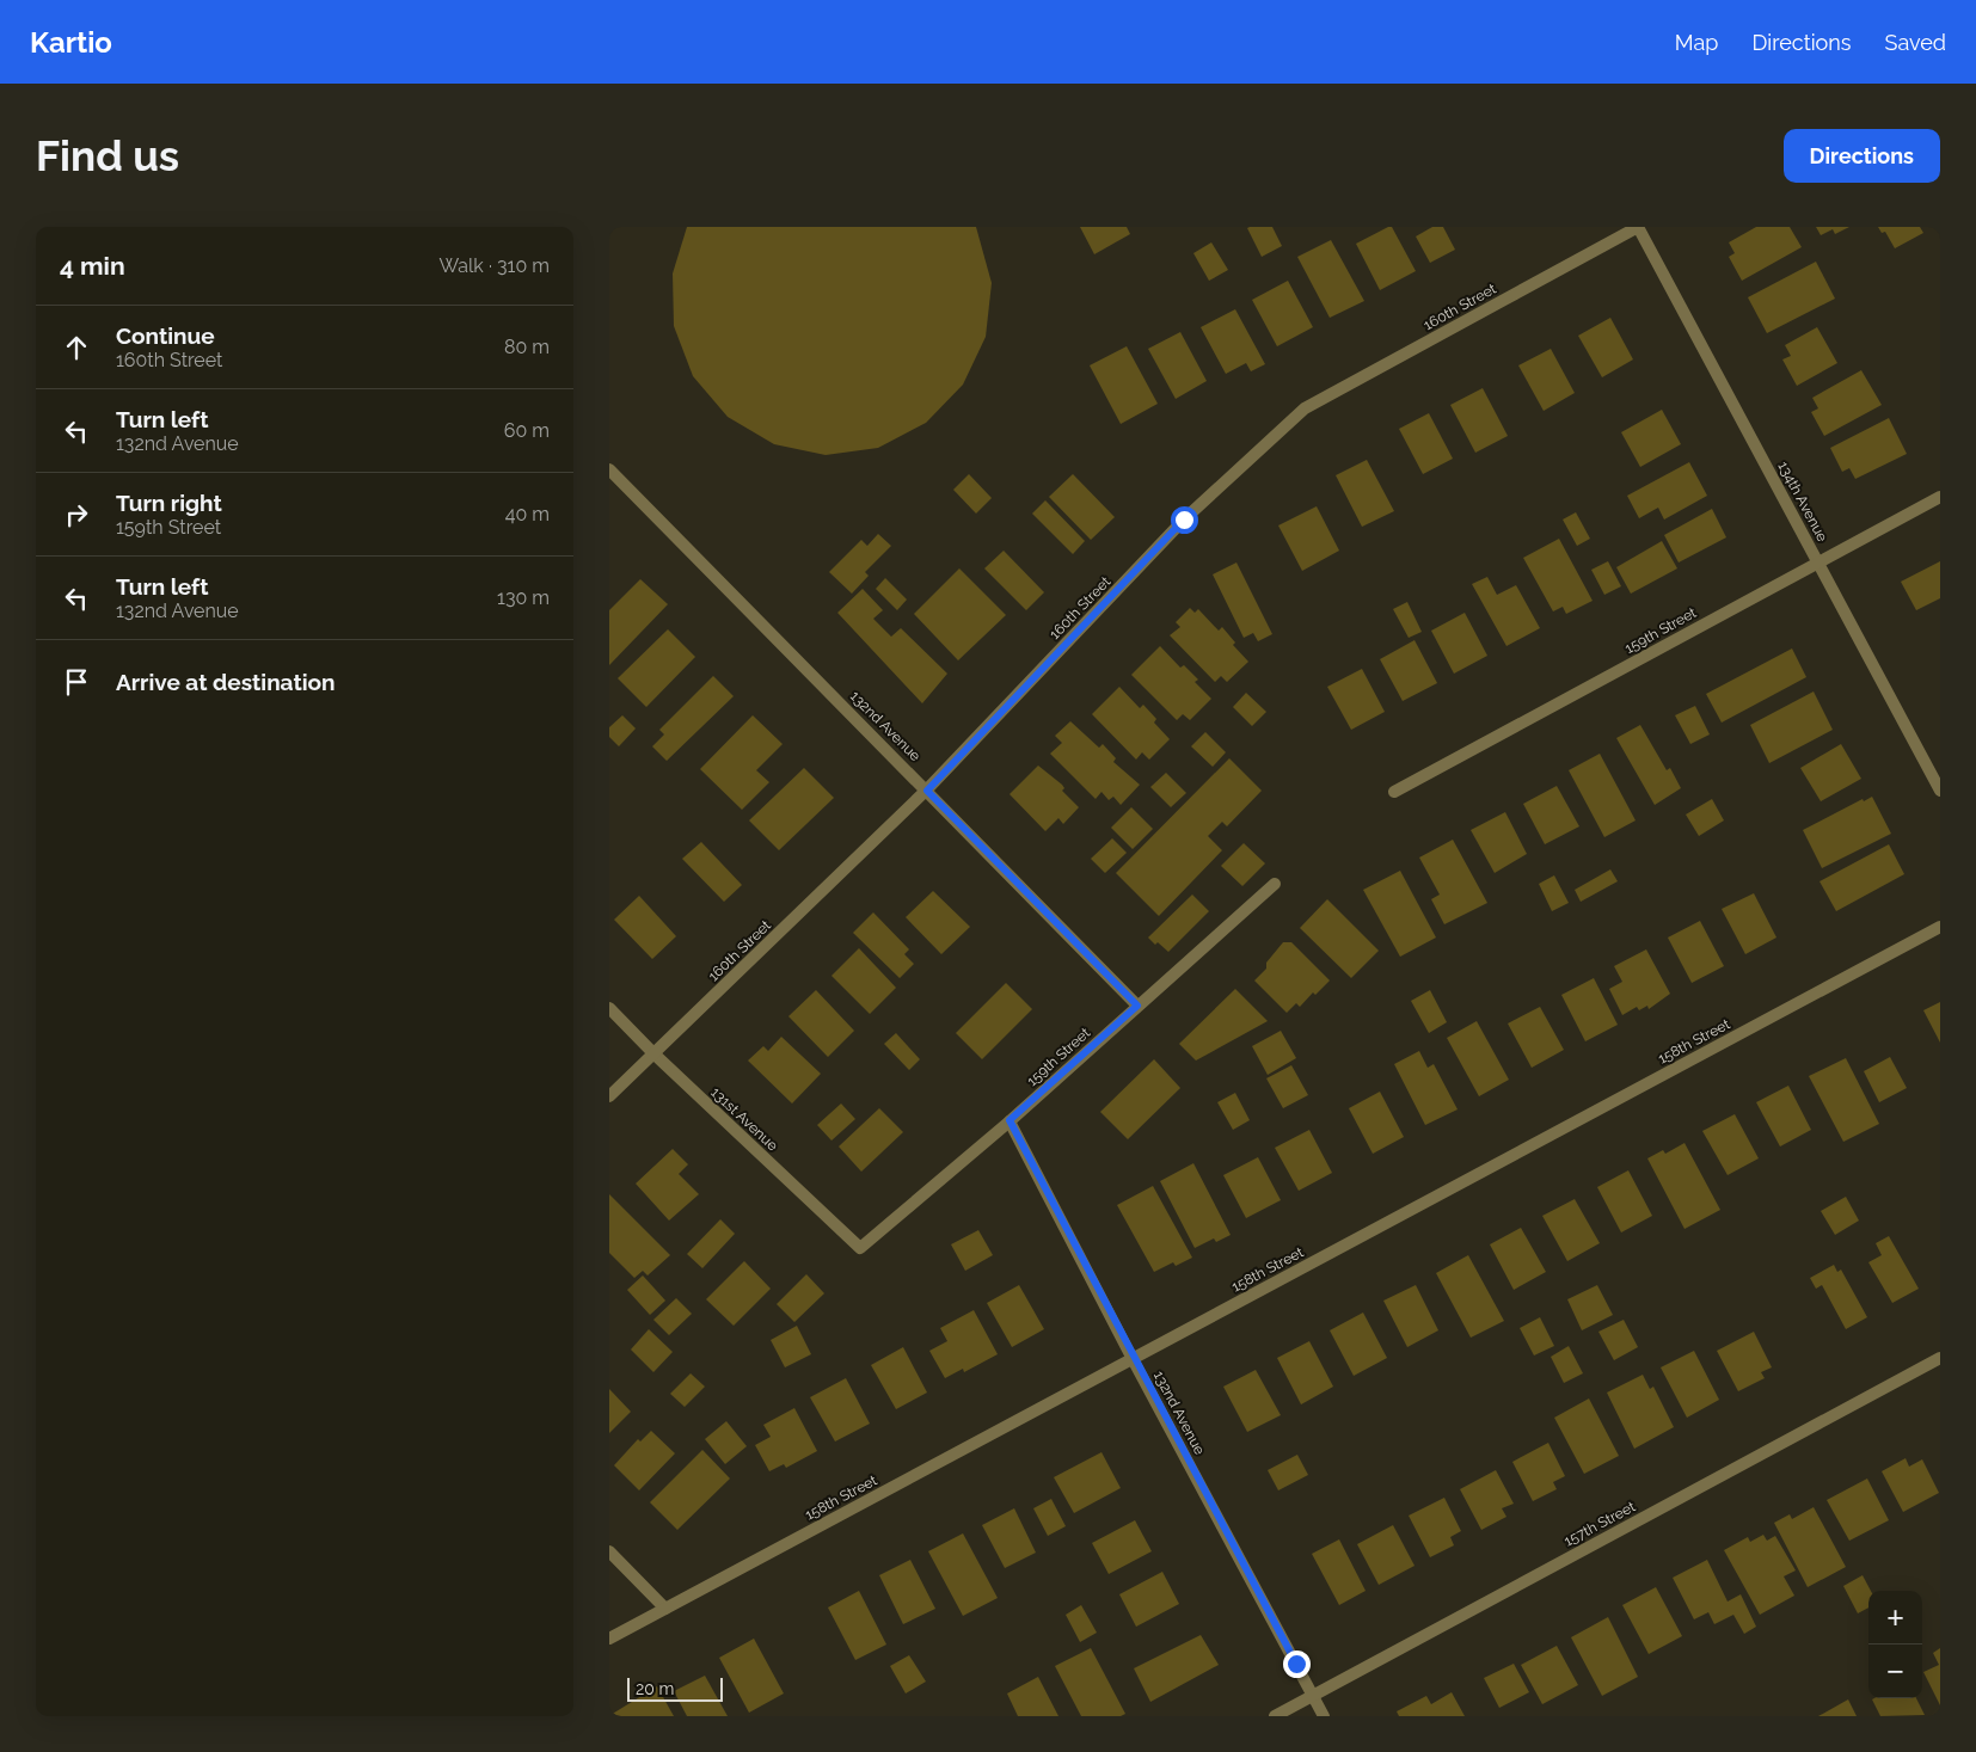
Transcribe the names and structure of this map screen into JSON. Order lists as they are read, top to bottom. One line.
{"streets":{"street":["160th Street","134th Avenue","159th Street","132nd Avenue","158th Street","131st Avenue","157th Street"]},"crossings":[["160th Street","134th Avenue"],["160th Street","132nd Avenue"],["160th Street","131st Avenue"],["134th Avenue","159th Street"],["159th Street","132nd Avenue"],["159th Street","131st Avenue"],["132nd Avenue","158th Street"],["132nd Avenue","157th Street"]],"scale_bar":"20 m","page":{"header":"Kartio","nav":["Map","Directions","Saved"],"buttons":"Directions","title":"Find us","heading":["4 min","Walk · 310 m"],"list":[["Continue","160th Street","80 m"],["Turn left","132nd Avenue","60 m"],["Turn right","159th Street","40 m"],["Turn left","132nd Avenue","130 m"],"Arrive at destination"],"map_buttons":["+","−"],"scale":"20 m"}}
